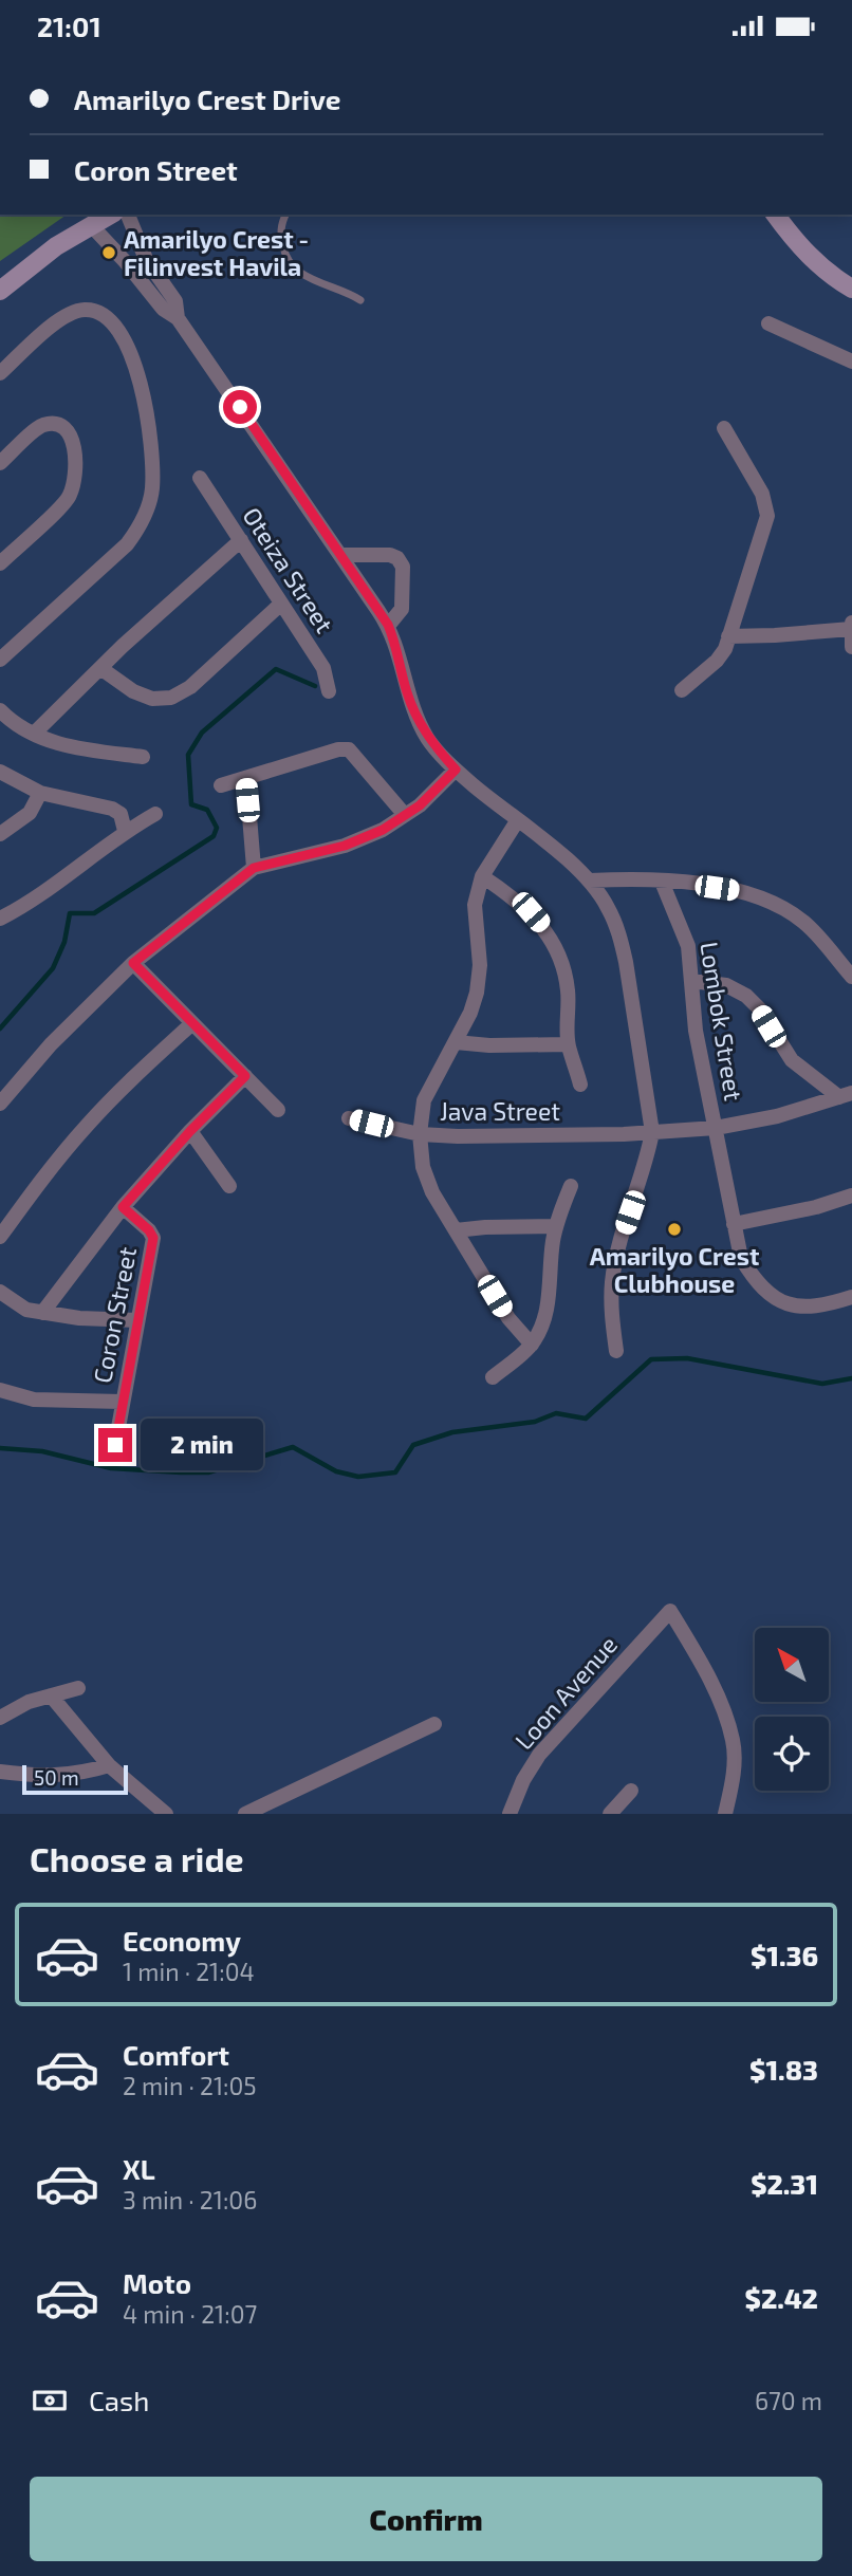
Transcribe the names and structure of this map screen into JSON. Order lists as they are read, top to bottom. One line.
{"streets":{"street":["Oteiza Street","Lombok Street","Java Street","Coron Street","Loon Avenue"]},"crossings":[["Lombok Street","Java Street"]],"places":["Amarilyo Crest - Filinvest Havila","Amarilyo Crest Clubhouse"],"scale_bar":"50 m","north":"top left","page":{"status":"21:01","banner":["Amarilyo Crest Drive","Coron Street"],"bubble":"2 min","scale":"50 m","heading":"Choose a ride","list":[{"name":"Economy","note":"1 min · 21:04","value":"$1.36"},{"name":"Comfort","note":"2 min · 21:05","value":"$1.83"},{"name":"XL","note":"3 min · 21:06","value":"$2.31"},{"name":"Moto","note":"4 min · 21:07","value":"$2.42"}],"pay":["Cash","670 m"],"buttons":"Confirm"}}
